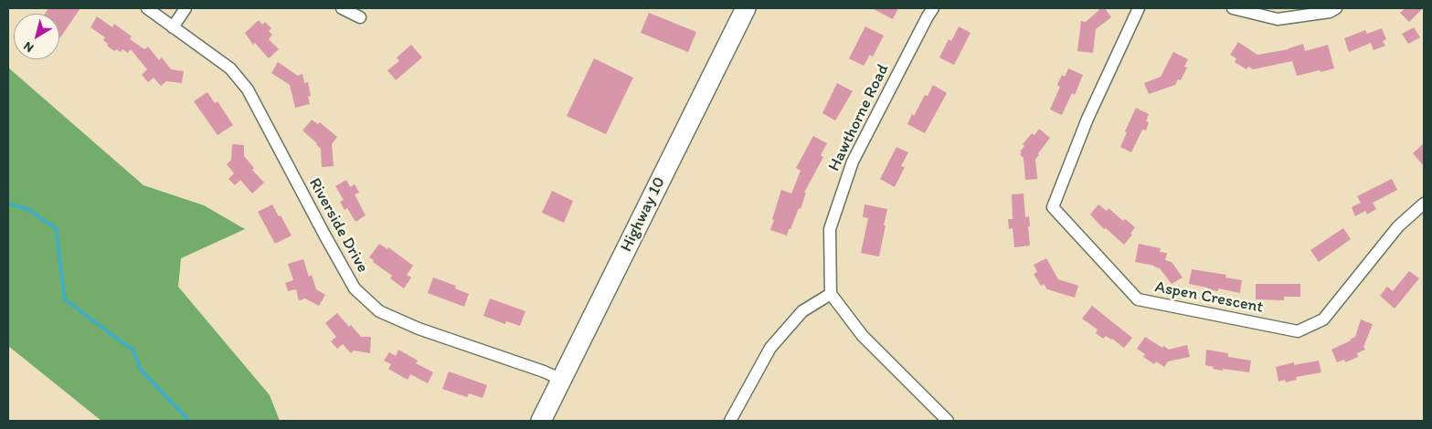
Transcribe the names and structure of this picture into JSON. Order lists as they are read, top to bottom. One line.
{"streets":{"highway":["Highway 10"],"street":["Hawthorne Road","Riverside Drive","Aspen Crescent"]},"crossings":[["Highway 10","Riverside Drive"]],"north":"bottom left"}
